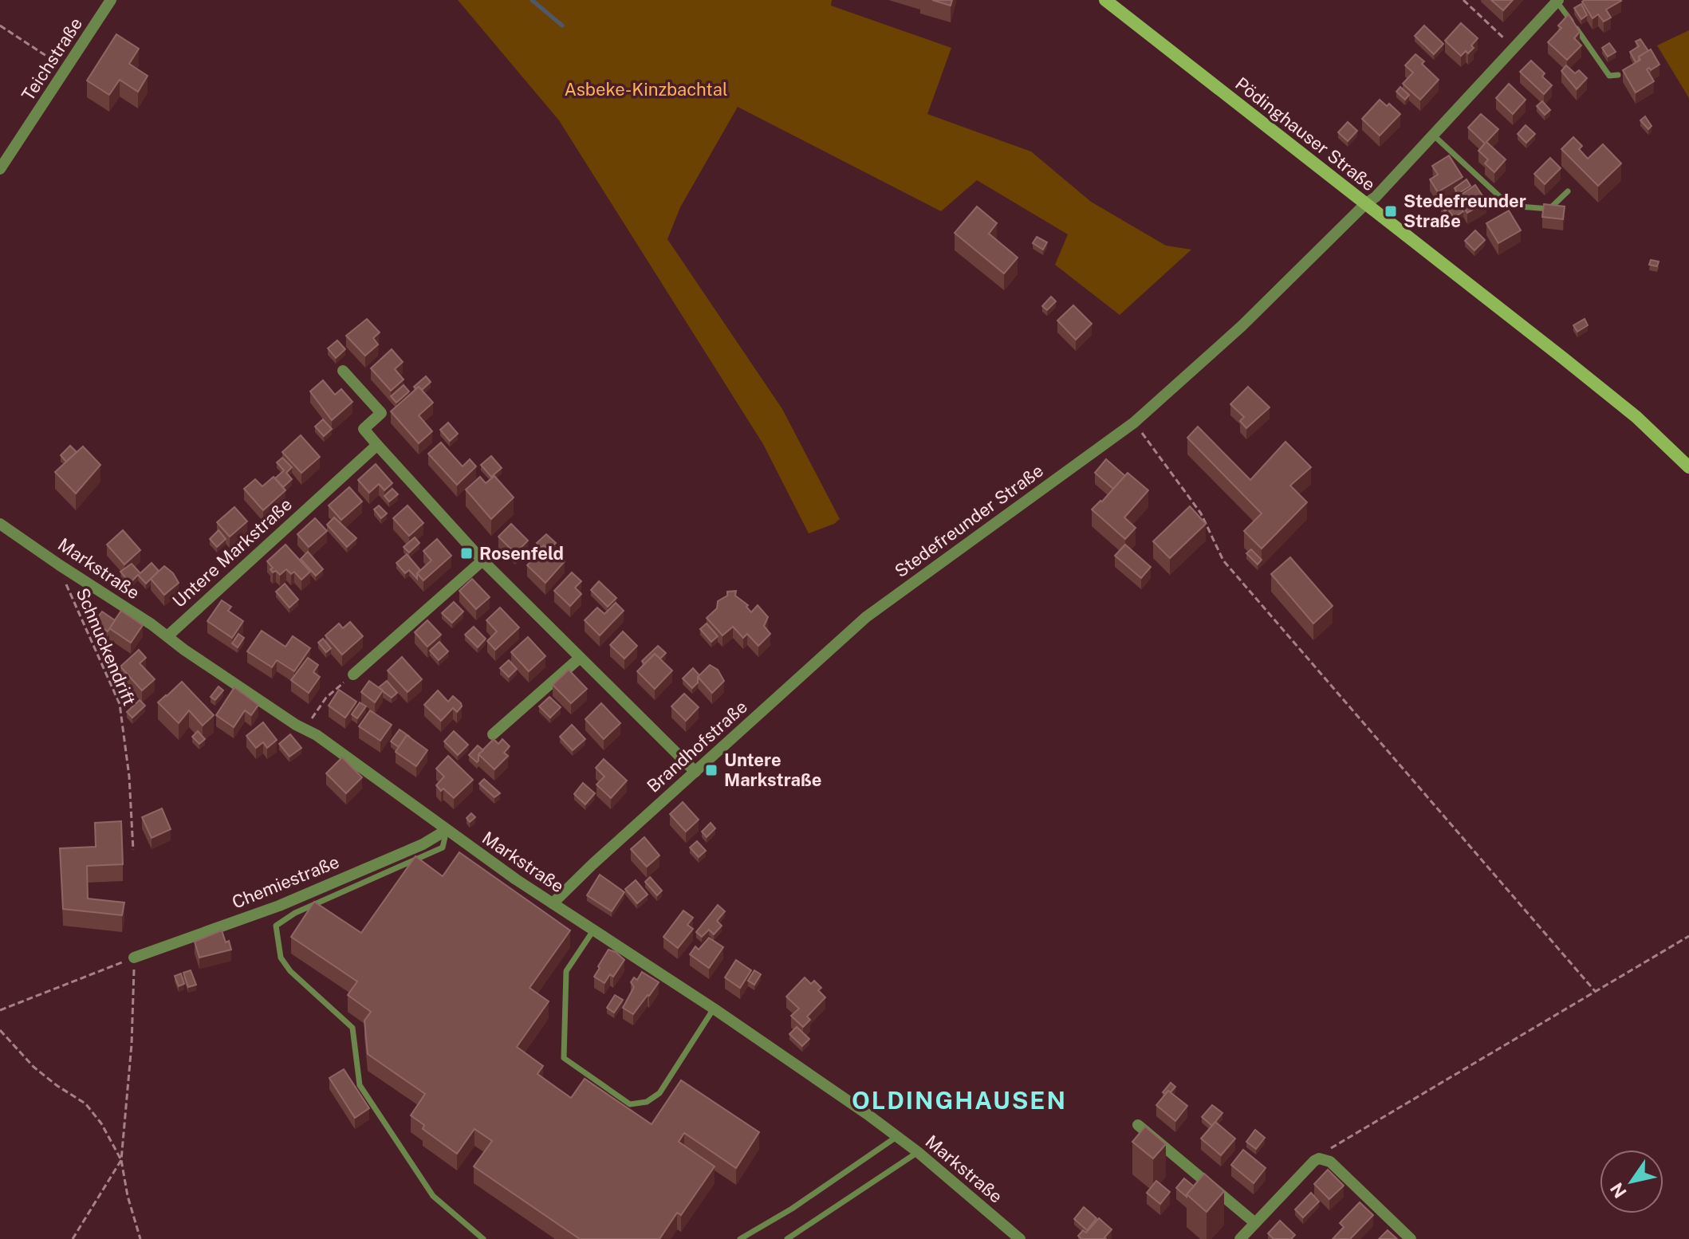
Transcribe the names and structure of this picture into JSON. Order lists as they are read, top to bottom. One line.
{"streets":{"street":["Teichstraße","Pödinghauser Straße","Stedefreunder Straße","Untere Markstraße","Markstraße","Brandhofstraße","Chemiestraße"],"path":["Schnuckendrift"]},"crossings":[["Pödinghauser Straße","Stedefreunder Straße"],["Stedefreunder Straße","Brandhofstraße"],["Untere Markstraße","Markstraße"],["Markstraße","Schnuckendrift"],["Markstraße","Brandhofstraße"],["Markstraße","Chemiestraße"]],"districts":["OLDINGHAUSEN"],"parks":["Asbeke-Kinzbachtal"],"places":{"transit":["Stedefreunder Straße","Rosenfeld","Untere Markstraße"]},"north":"bottom left"}
